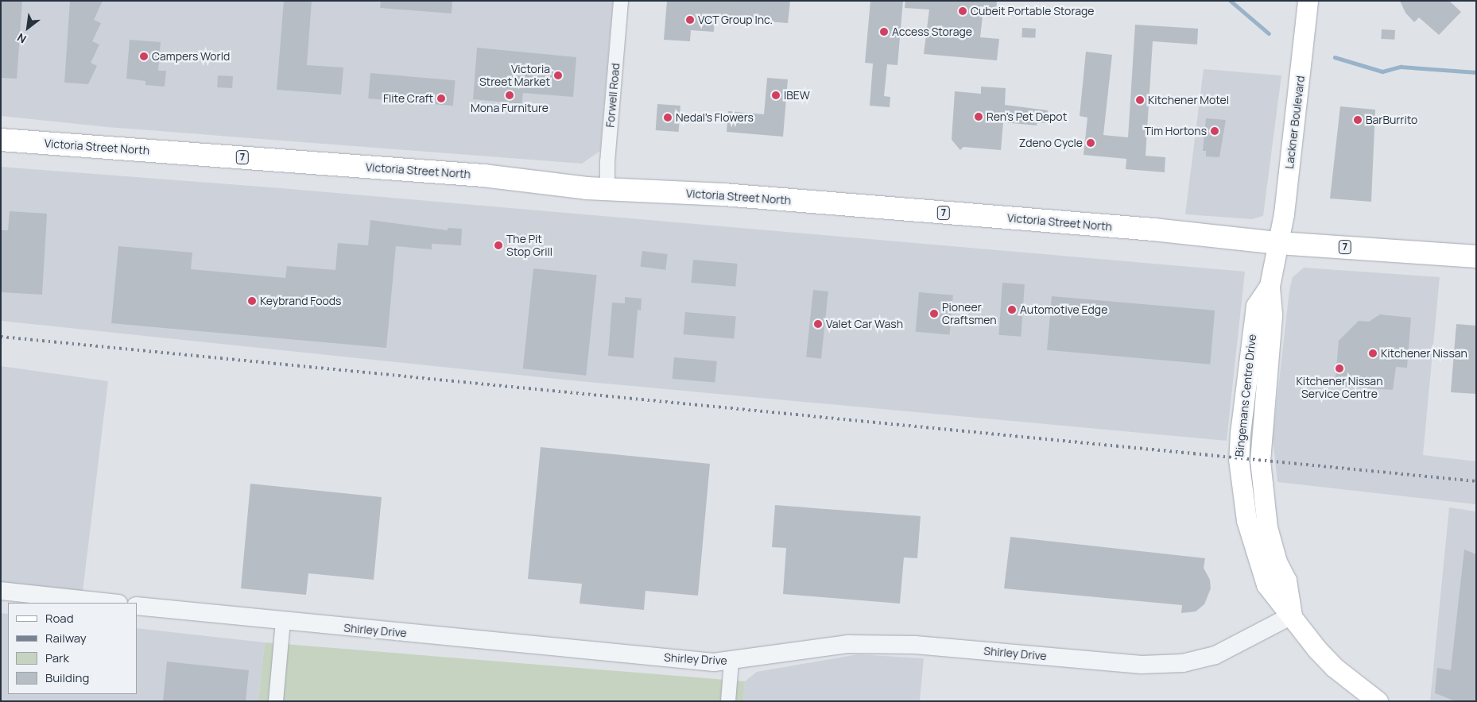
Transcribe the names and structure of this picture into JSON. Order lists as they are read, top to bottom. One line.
{"streets":{"main road":["Lackner Boulevard","Victoria Street North","7","Bingemans Centre Drive"],"street":["Forwell Road","Shirley Drive"]},"crossings":[["Forwell Road","Victoria Street North"],["Lackner Boulevard","Victoria Street North"],["Lackner Boulevard","Bingemans Centre Drive"],["Victoria Street North","Bingemans Centre Drive"],["Bingemans Centre Drive","Shirley Drive"]],"places":["Cubeit Portable Storage","VCT Group Inc.","Access Storage","Campers World","Victoria Street Market","Mona Furniture","IBEW","Flite Craft","Kitchener Motel","Ren's Pet Depot","Nedal’s Flowers","BarBurrito","Tim Hortons","Zdeno Cycle","The Pit Stop Grill","Keybrand Foods","Automotive Edge","Pioneer Craftsmen","Valet Car Wash","Kitchener Nissan","Kitchener Nissan Service Centre"],"legend":["Road","Railway","Park","Building"],"north":"bottom left"}
